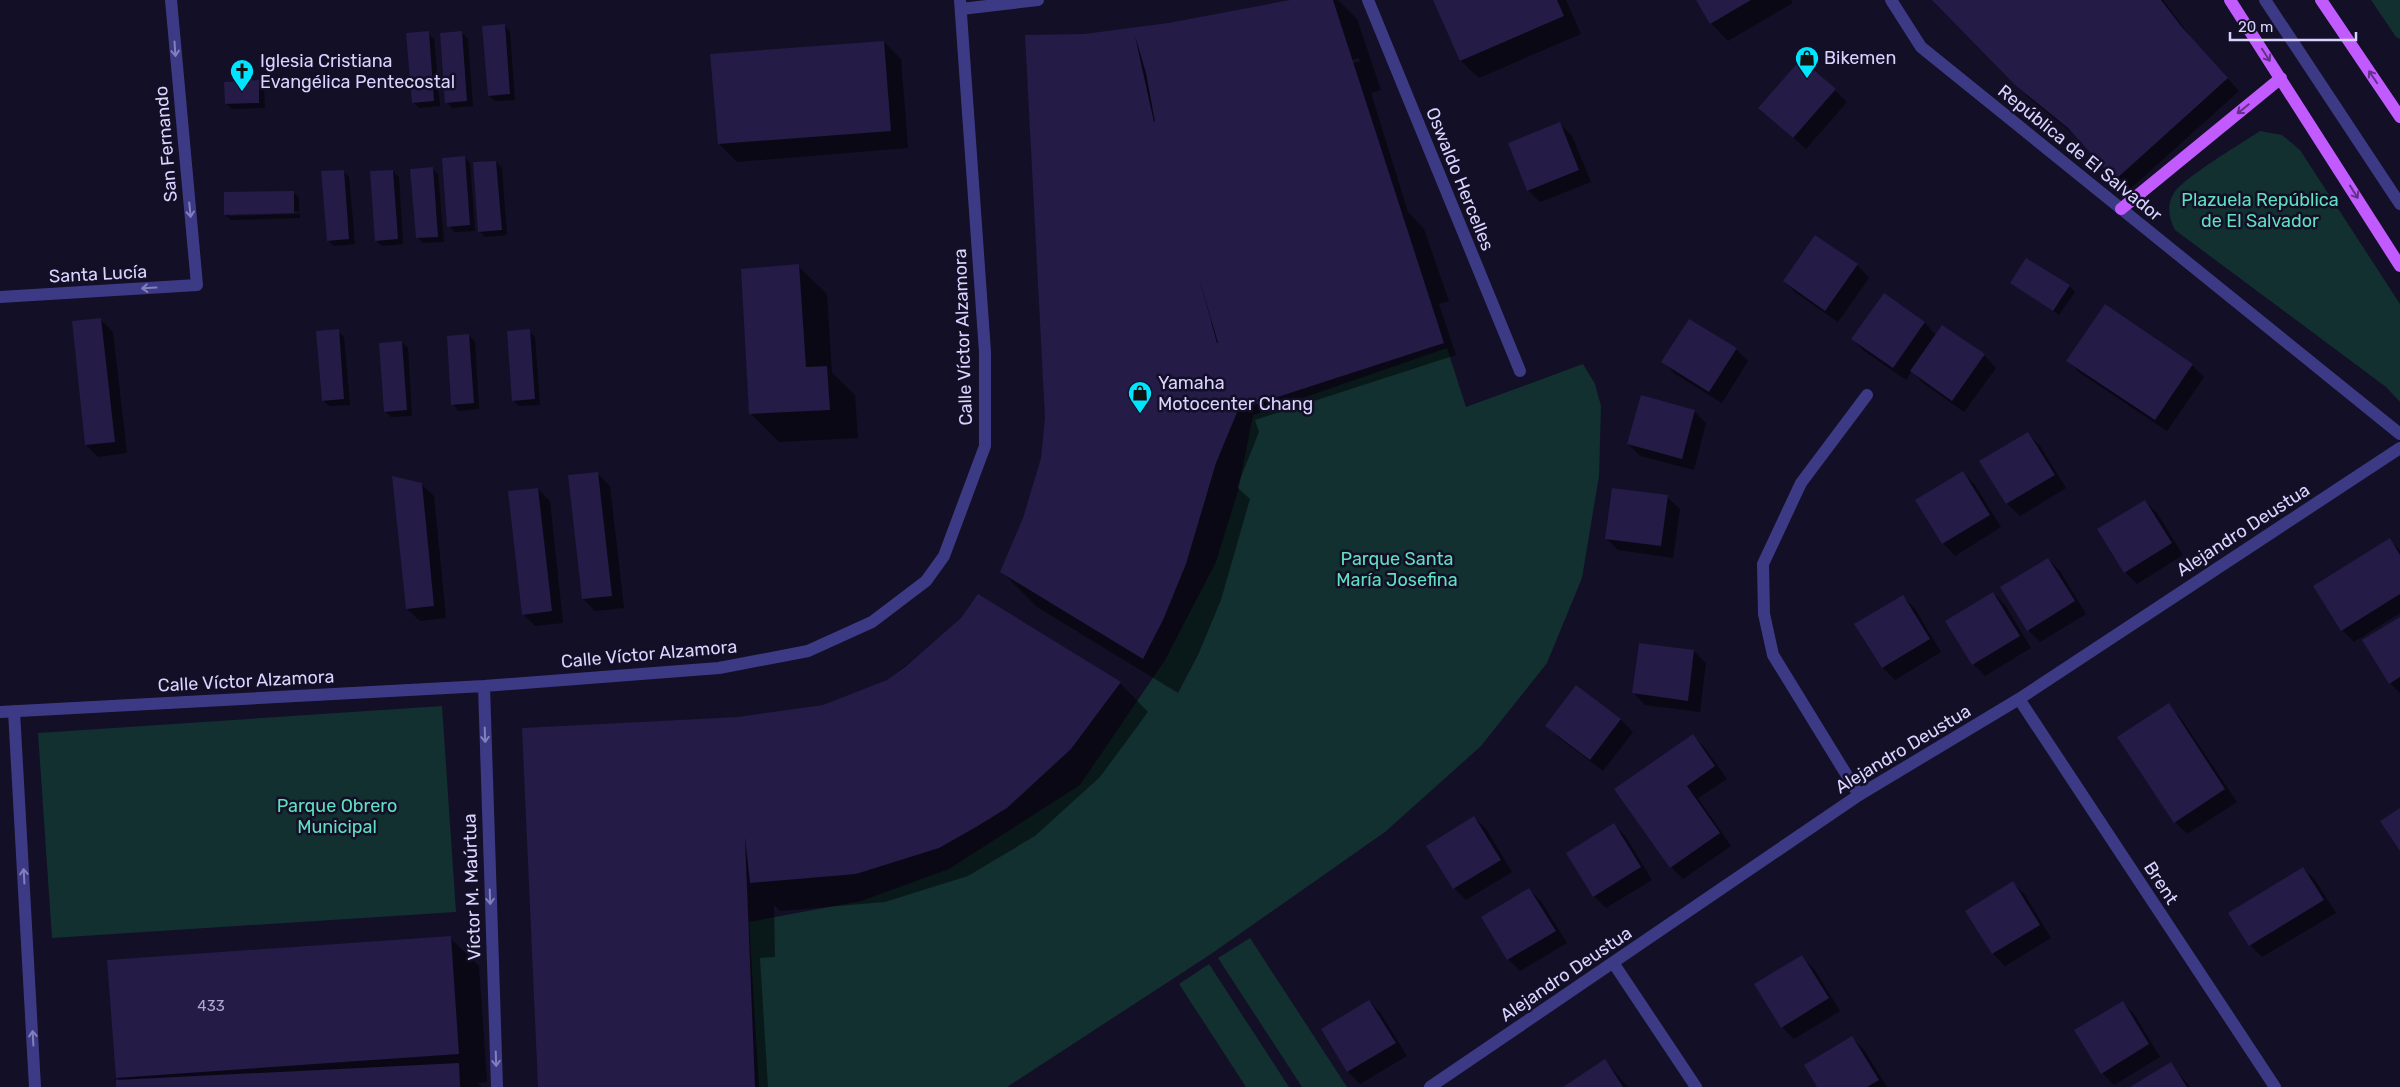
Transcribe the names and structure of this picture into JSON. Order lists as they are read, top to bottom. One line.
{"streets":{"street":["San Fernando","República de El Salvador","Oswaldo Hercelles","Santa Lucía","Calle Víctor Alzamora","Alejandro Deustua","Brent","Víctor M. Maúrtua"]},"crossings":[["San Fernando","Santa Lucía"],["Calle Víctor Alzamora","Víctor M. Maúrtua"],["Alejandro Deustua","Brent"]],"one_way":["San Fernando","Santa Lucía","Víctor M. Maúrtua"],"parks":["Plazuela República de El Salvador","Parque Santa María Josefina","Parque Obrero Municipal"],"places":{"shop":["Bikemen","Yamaha Motocenter Chang"],"church":["Iglesia Cristiana Evangélica Pentecostal"]},"house_numbers":["433"],"scale_bar":"20 m"}
